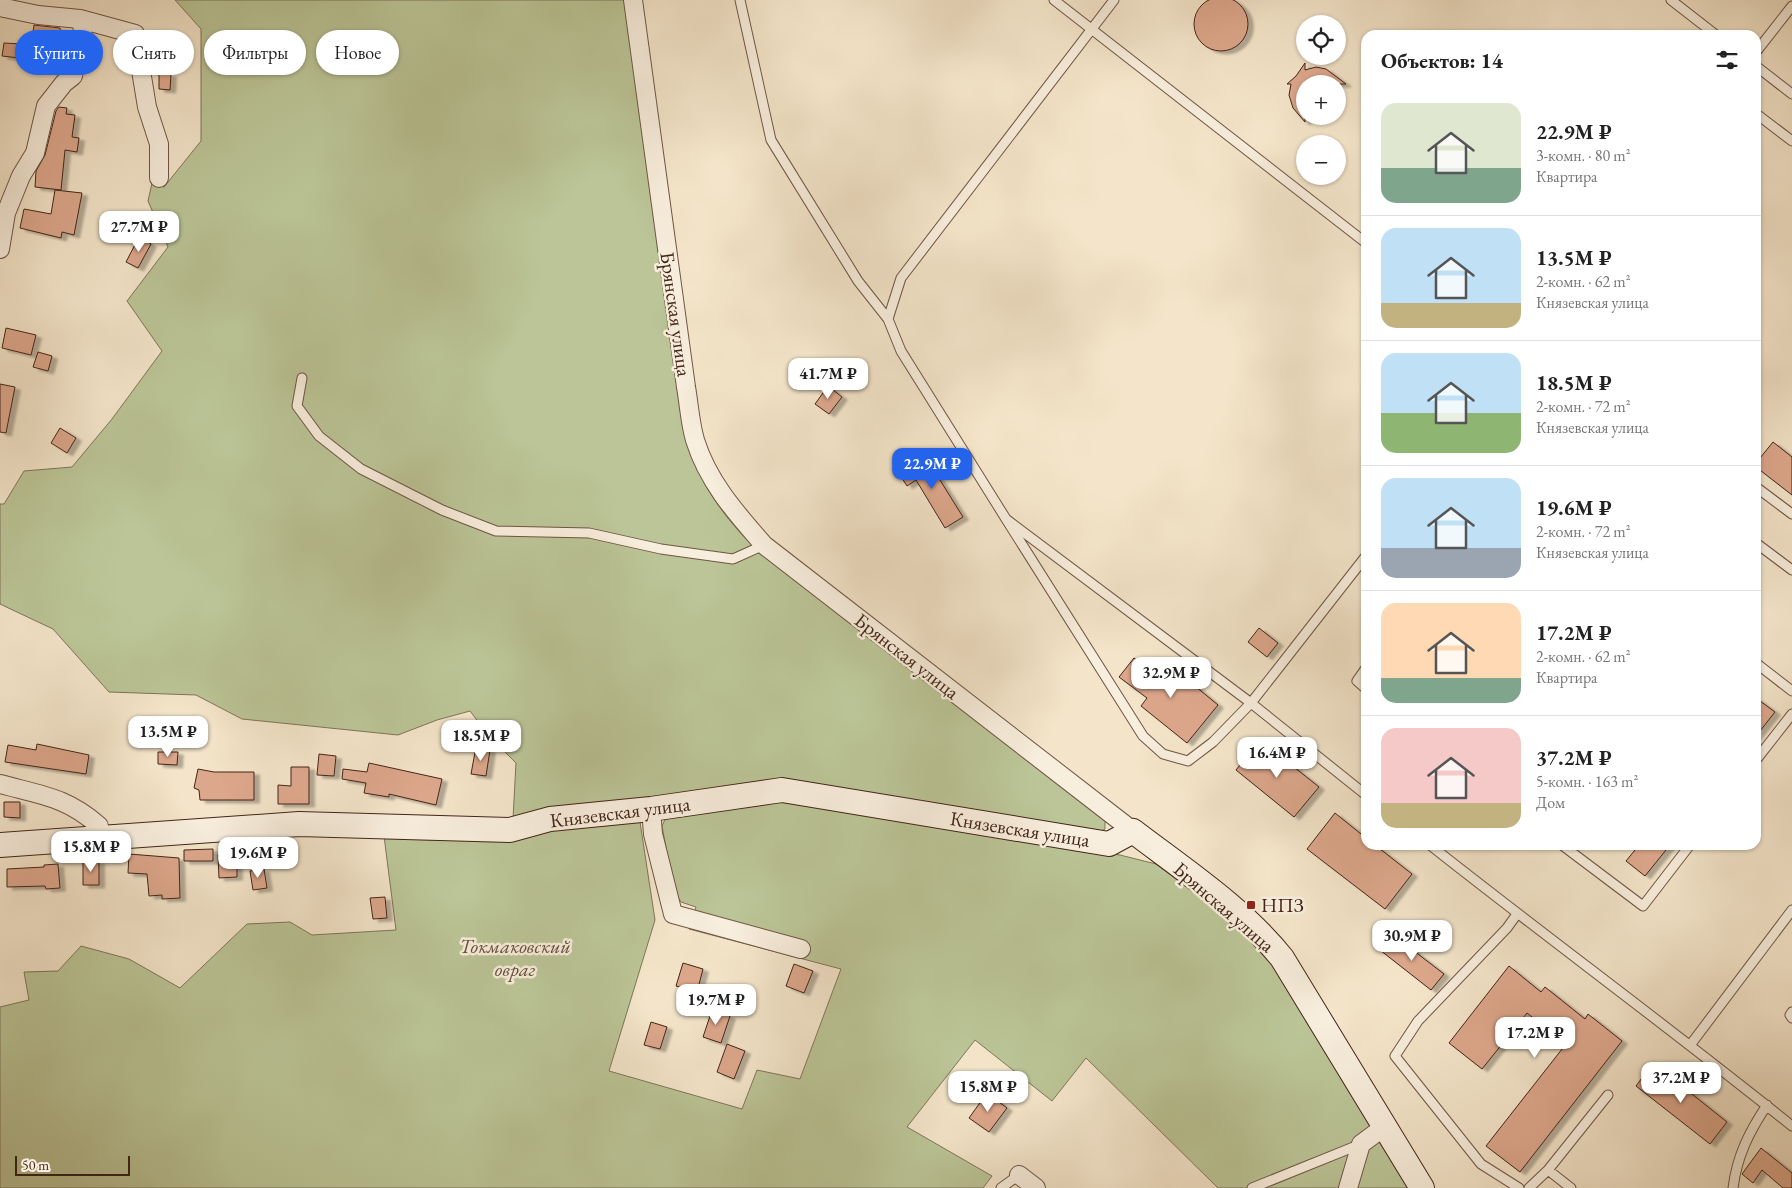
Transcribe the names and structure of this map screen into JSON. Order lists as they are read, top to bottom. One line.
{"streets":{"street":["Брянская улица","Князевская улица"]},"crossings":[["Брянская улица","Князевская улица"]],"parks":["Токмаковский овраг"],"places":{"transit":["НПЗ"]},"scale_bar":"50 m","page":{"map_buttons":["+","−"],"chip":["Купить","Снять","Фильтры","Новое"],"heading":"Объектов: 14","list":[{"name":"22.9M ₽","note":"3-комн. · 80 m² · Квартира"},{"name":"13.5M ₽","note":"2-комн. · 62 m² · Князевская улица"},{"name":"18.5M ₽","note":"2-комн. · 72 m² · Князевская улица"},{"name":"19.6M ₽","note":"2-комн. · 72 m² · Князевская улица"},{"name":"17.2M ₽","note":"2-комн. · 62 m² · Квартира"},{"name":"37.2M ₽","note":"5-комн. · 163 m² · Дом"}],"price":["27.7M ₽","41.7M ₽","22.9M ₽","32.9M ₽","13.5M ₽","18.5M ₽","16.4M ₽","15.8M ₽","19.6M ₽","30.9M ₽","19.7M ₽","17.2M ₽","37.2M ₽","15.8M ₽"],"scale":"50 m"}}
